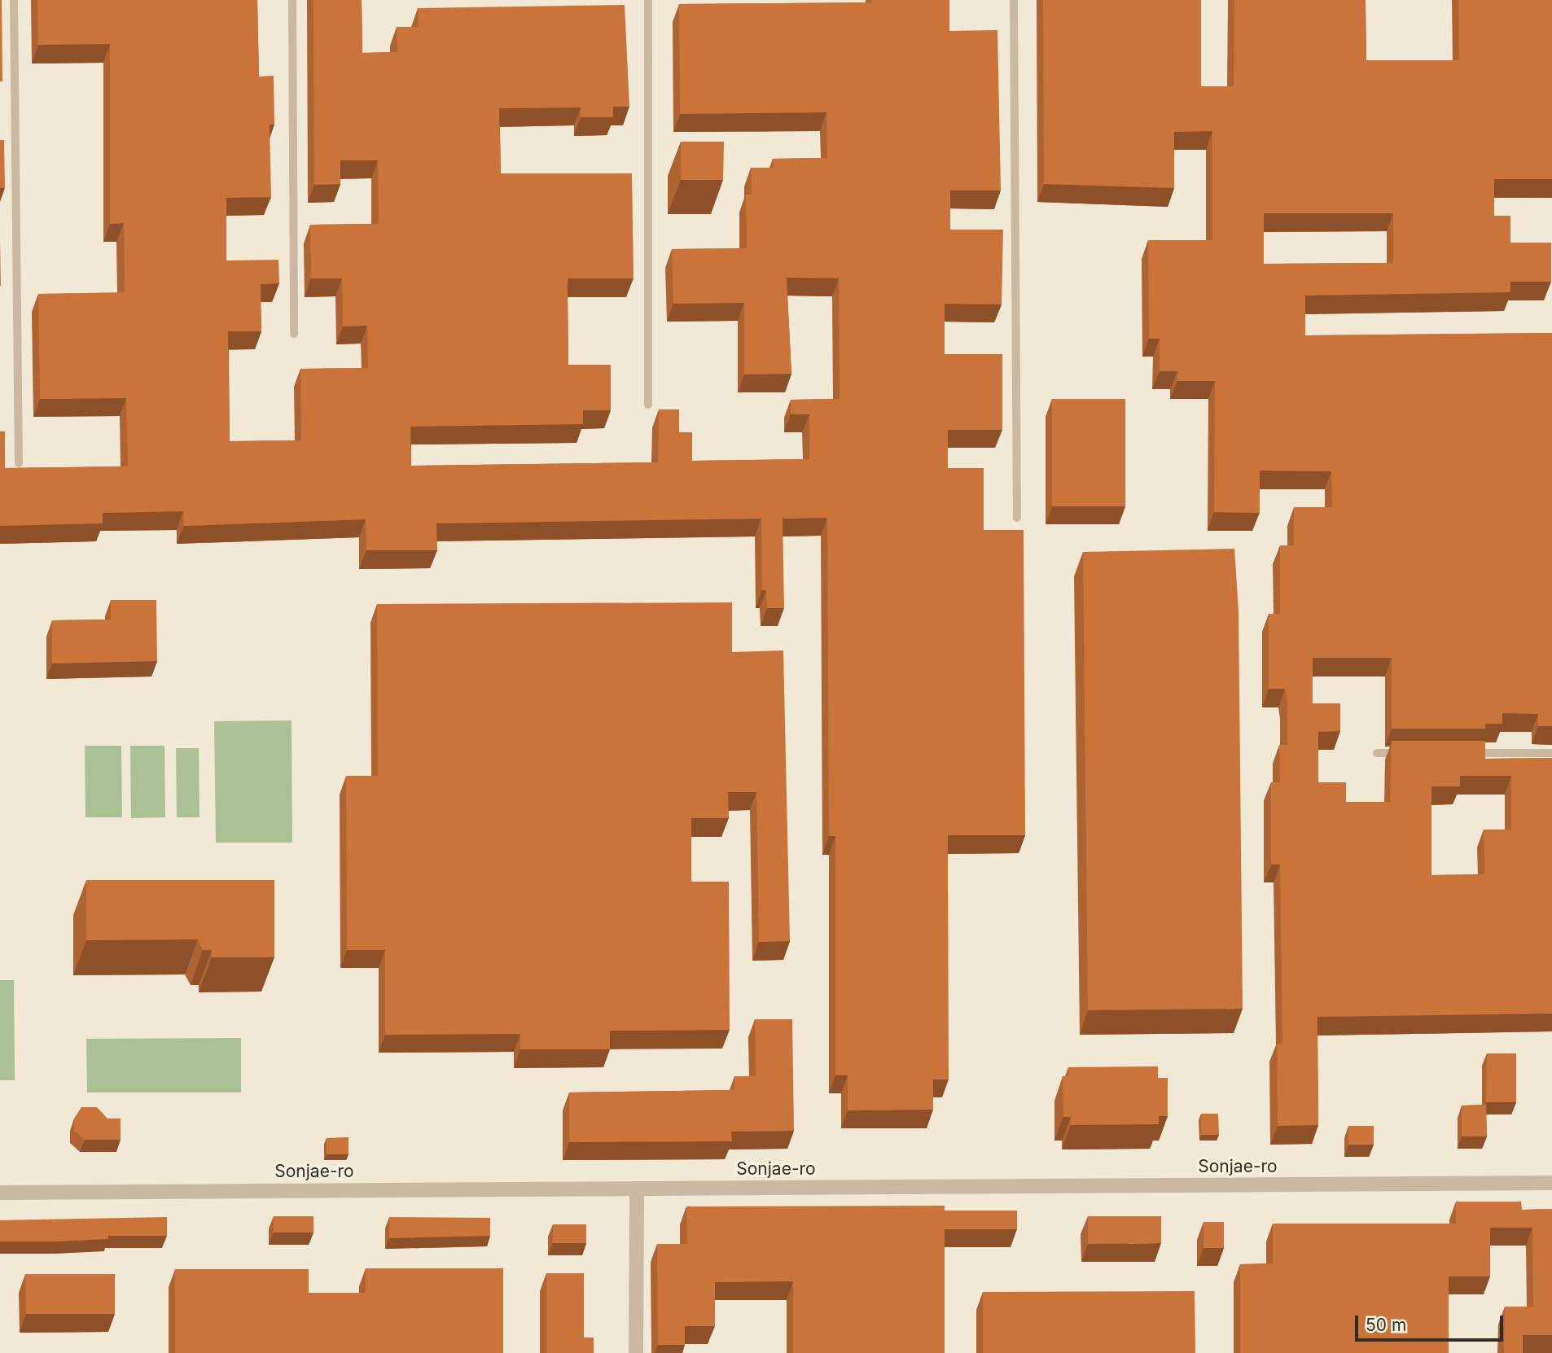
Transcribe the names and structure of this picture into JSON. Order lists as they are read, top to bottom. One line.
{"streets":{"street":["Sonjae-ro"]},"scale_bar":"50 m"}
